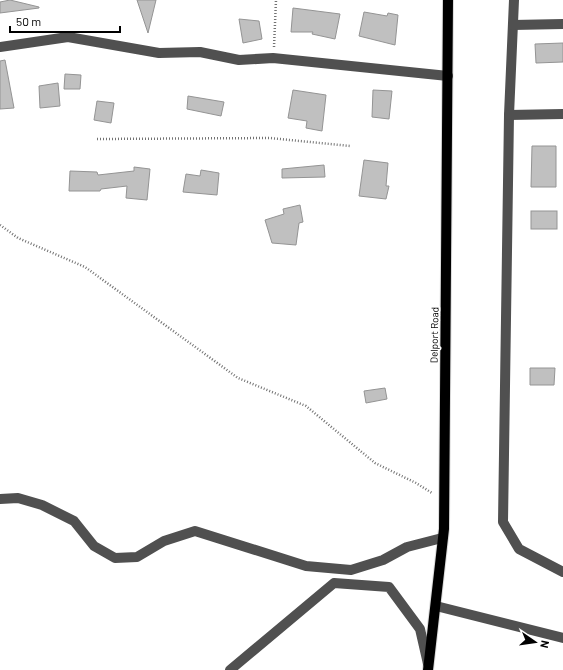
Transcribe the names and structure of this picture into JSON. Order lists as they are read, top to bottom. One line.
{"streets":{"main road":["Delport Road"]},"scale_bar":"50 m","north":"right"}
